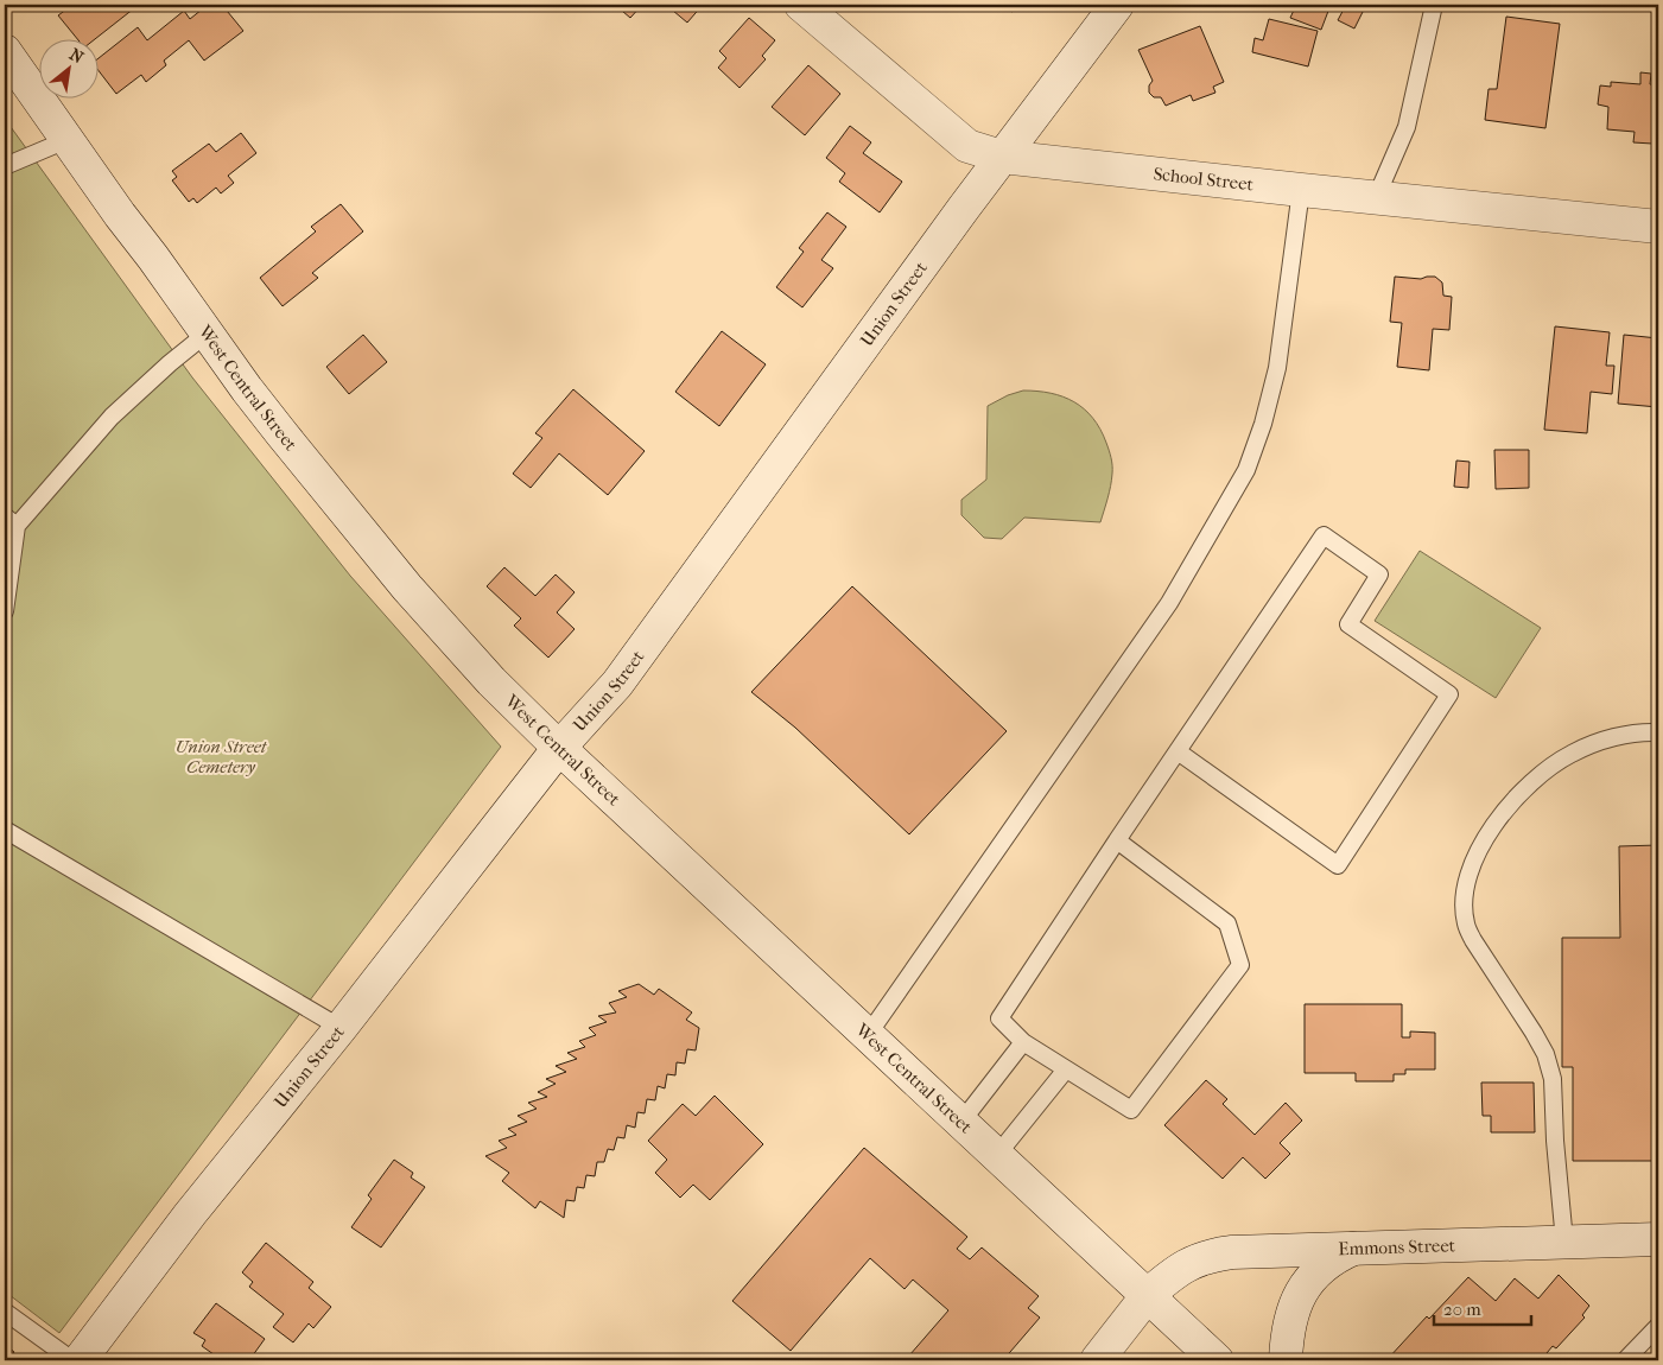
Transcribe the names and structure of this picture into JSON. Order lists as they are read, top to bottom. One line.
{"streets":{"main road":["School Street","Union Street","West Central Street","Emmons Street"]},"crossings":[["School Street","Union Street"],["Union Street","West Central Street"],["West Central Street","Emmons Street"]],"parks":["Union Street Cemetery"],"scale_bar":"20 m","north":"top right"}
